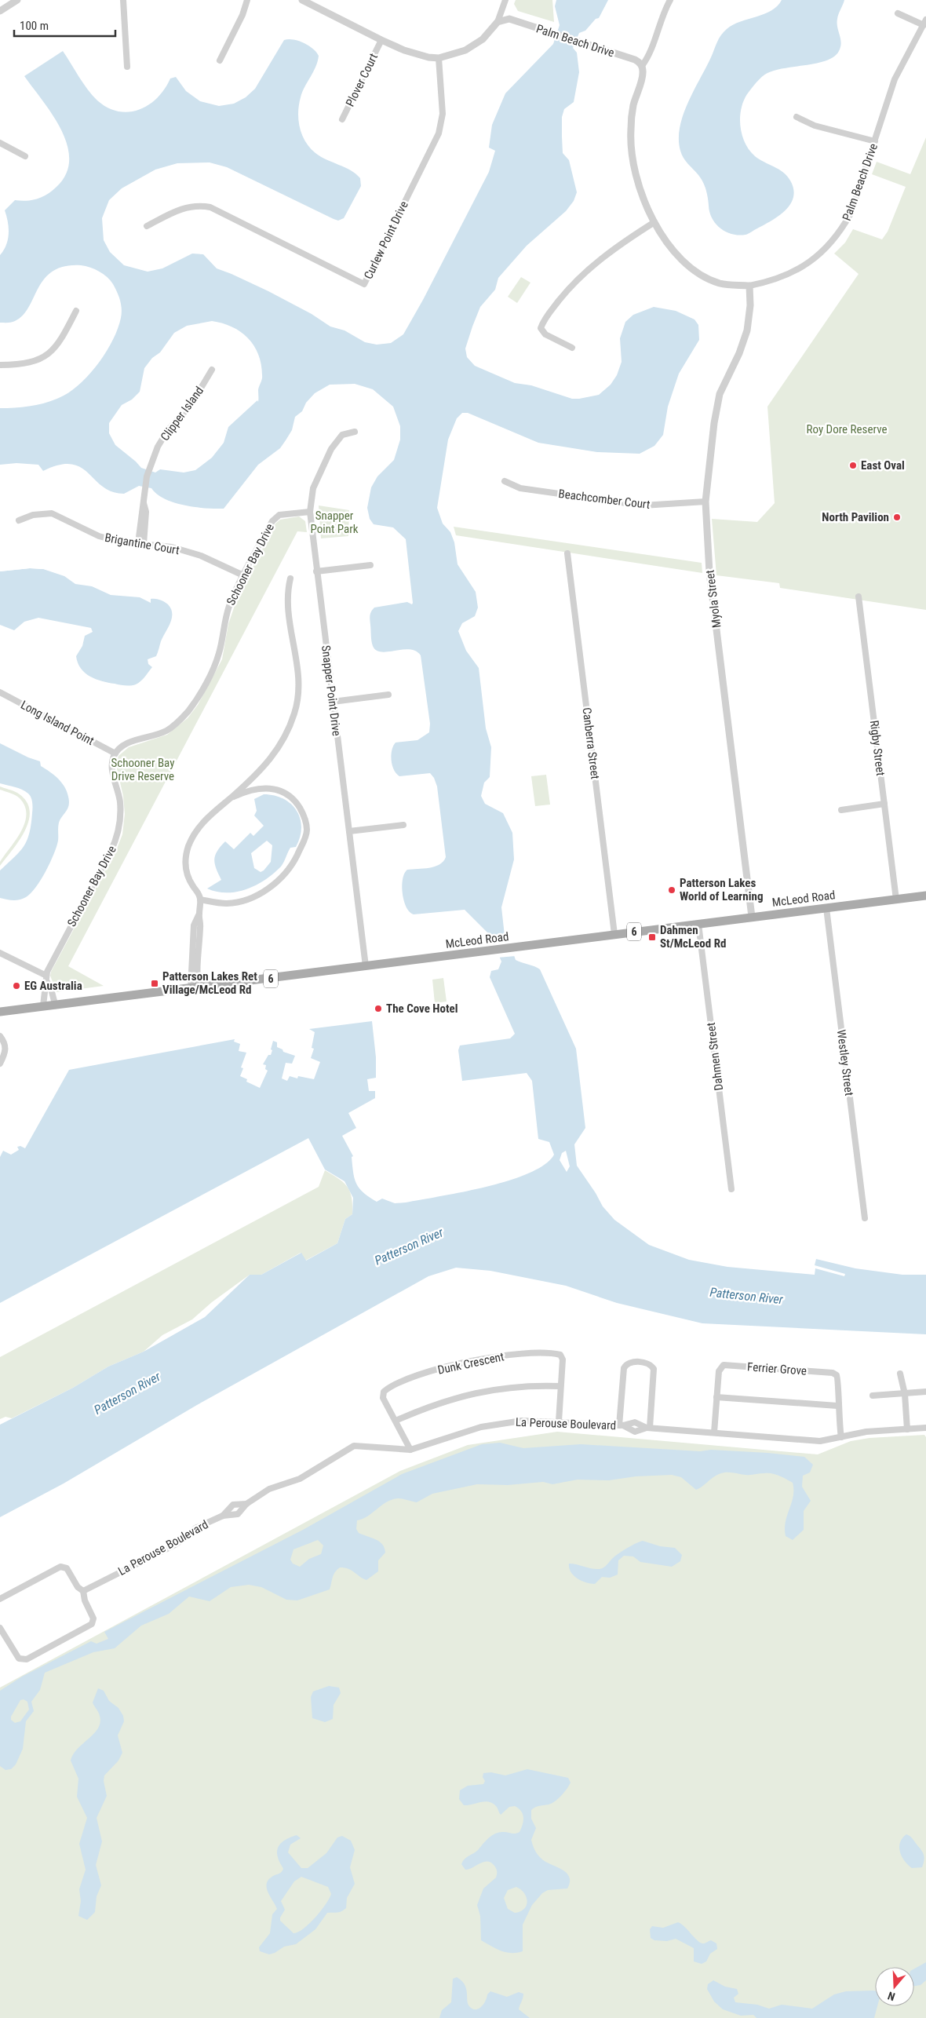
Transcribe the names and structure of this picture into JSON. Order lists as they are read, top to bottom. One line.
{"streets":{"main road":["McLeod Road","6"],"street":["Palm Beach Drive","Plover Court","Curlew Point Drive","Clipper Island","Beachcomber Court","Brigantine Court","Schooner Bay Drive","Myola Street","Snapper Point Drive","Long Island Point","Canberra Street","Rigby Street","Dahmen Street","Westley Street","Dunk Crescent","Ferrier Grove","La Perouse Boulevard"]},"crossings":[["Palm Beach Drive","Myola Street"],["Clipper Island","Brigantine Court"],["Beachcomber Court","Myola Street"],["Brigantine Court","Schooner Bay Drive"],["Schooner Bay Drive","Snapper Point Drive"],["Schooner Bay Drive","Long Island Point"],["Myola Street","McLeod Road"],["Snapper Point Drive","McLeod Road"],["Canberra Street","McLeod Road"],["Rigby Street","McLeod Road"],["McLeod Road","6"],["McLeod Road","Dahmen Street"],["McLeod Road","Westley Street"],["Dunk Crescent","La Perouse Boulevard"],["Ferrier Grove","La Perouse Boulevard"]],"water":["Patterson River"],"parks":["Roy Dore Reserve","Snapper Point Park","Schooner Bay Drive Reserve"],"places":{"other":["East Oval","North Pavilion","Patterson Lakes World of Learning","EG Australia","The Cove Hotel"],"transit":["Dahmen St/McLeod Rd","Patterson Lakes Ret Village/McLeod Rd"]},"scale_bar":"100 m","north":"bottom"}
